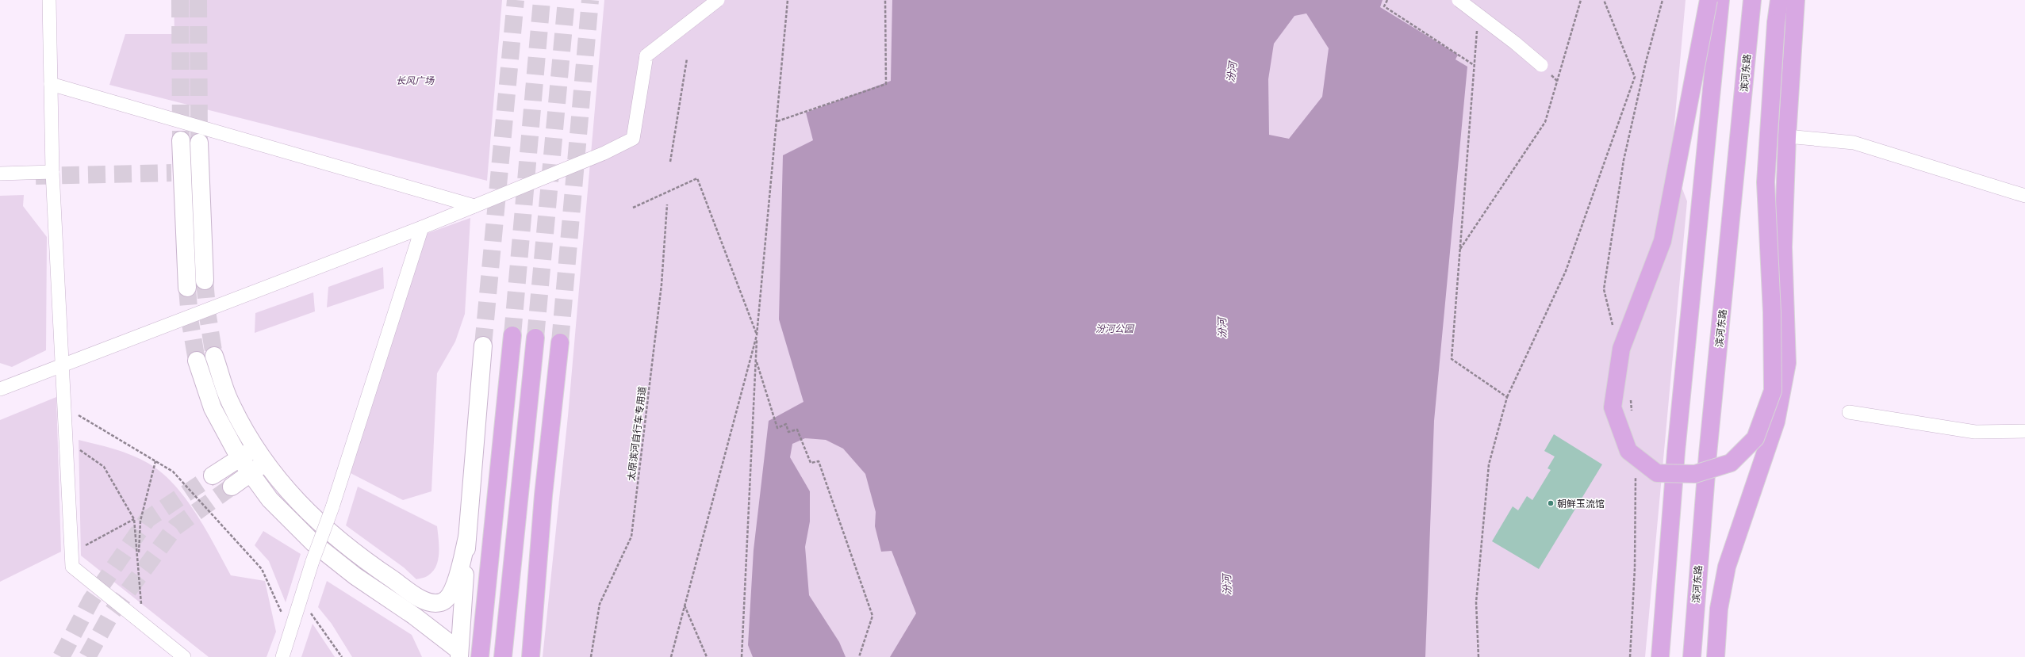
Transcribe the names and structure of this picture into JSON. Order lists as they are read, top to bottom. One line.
{"streets":{"highway":["滨河东路"],"path":["太原滨河自行车专用道"]},"water":["汾河"],"parks":["长风广场","汾河公园"],"places":["朝鲜玉流馆"]}
